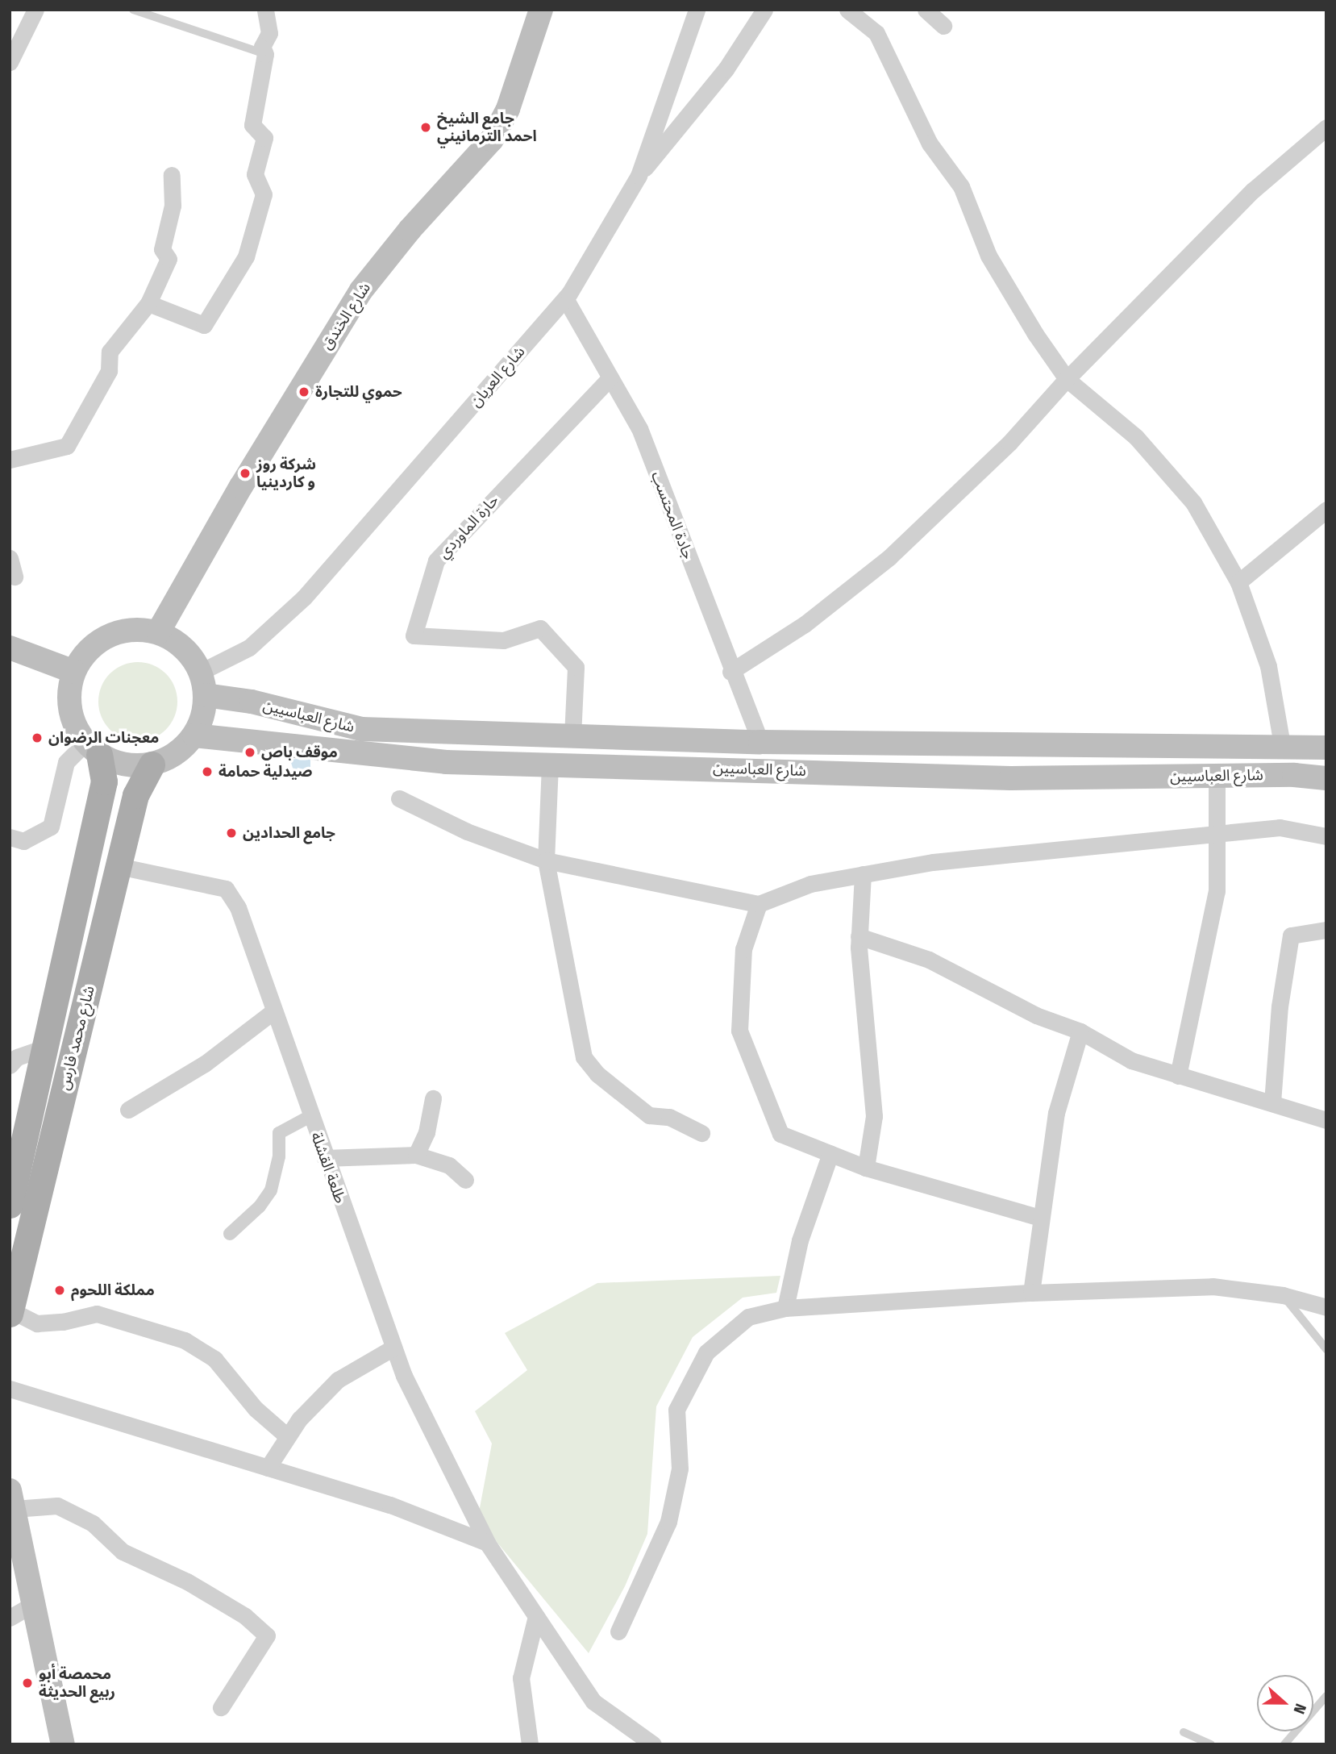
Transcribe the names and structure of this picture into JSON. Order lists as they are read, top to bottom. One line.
{"streets":{"main road":["شارع الخندق","شارع العباسيين","شارع محمد فارس"],"street":["شارع العريان","جادة المحتسب","حارة الماوردي","طلعة القشلة"]},"crossings":[["شارع الخندق","شارع العريان"],["شارع الخندق","شارع العباسيين"],["شارع الخندق","شارع محمد فارس"],["شارع العريان","جادة المحتسب"],["شارع العريان","شارع العباسيين"],["شارع العريان","شارع محمد فارس"],["جادة المحتسب","حارة الماوردي"],["جادة المحتسب","شارع العباسيين"],["حارة الماوردي","شارع العباسيين"],["شارع العباسيين","شارع محمد فارس"],["شارع محمد فارس","طلعة القشلة"]],"places":["جامع الشيخ احمد الترمانيني","حموي للتجارة","شركة روز و كاردينيا","معجنات الرضوان","موقف باص","صيدلية حمامة","جامع الحدادين","مملكة اللحوم","محمصة أبو ربيع الحديثة"],"north":"right"}
